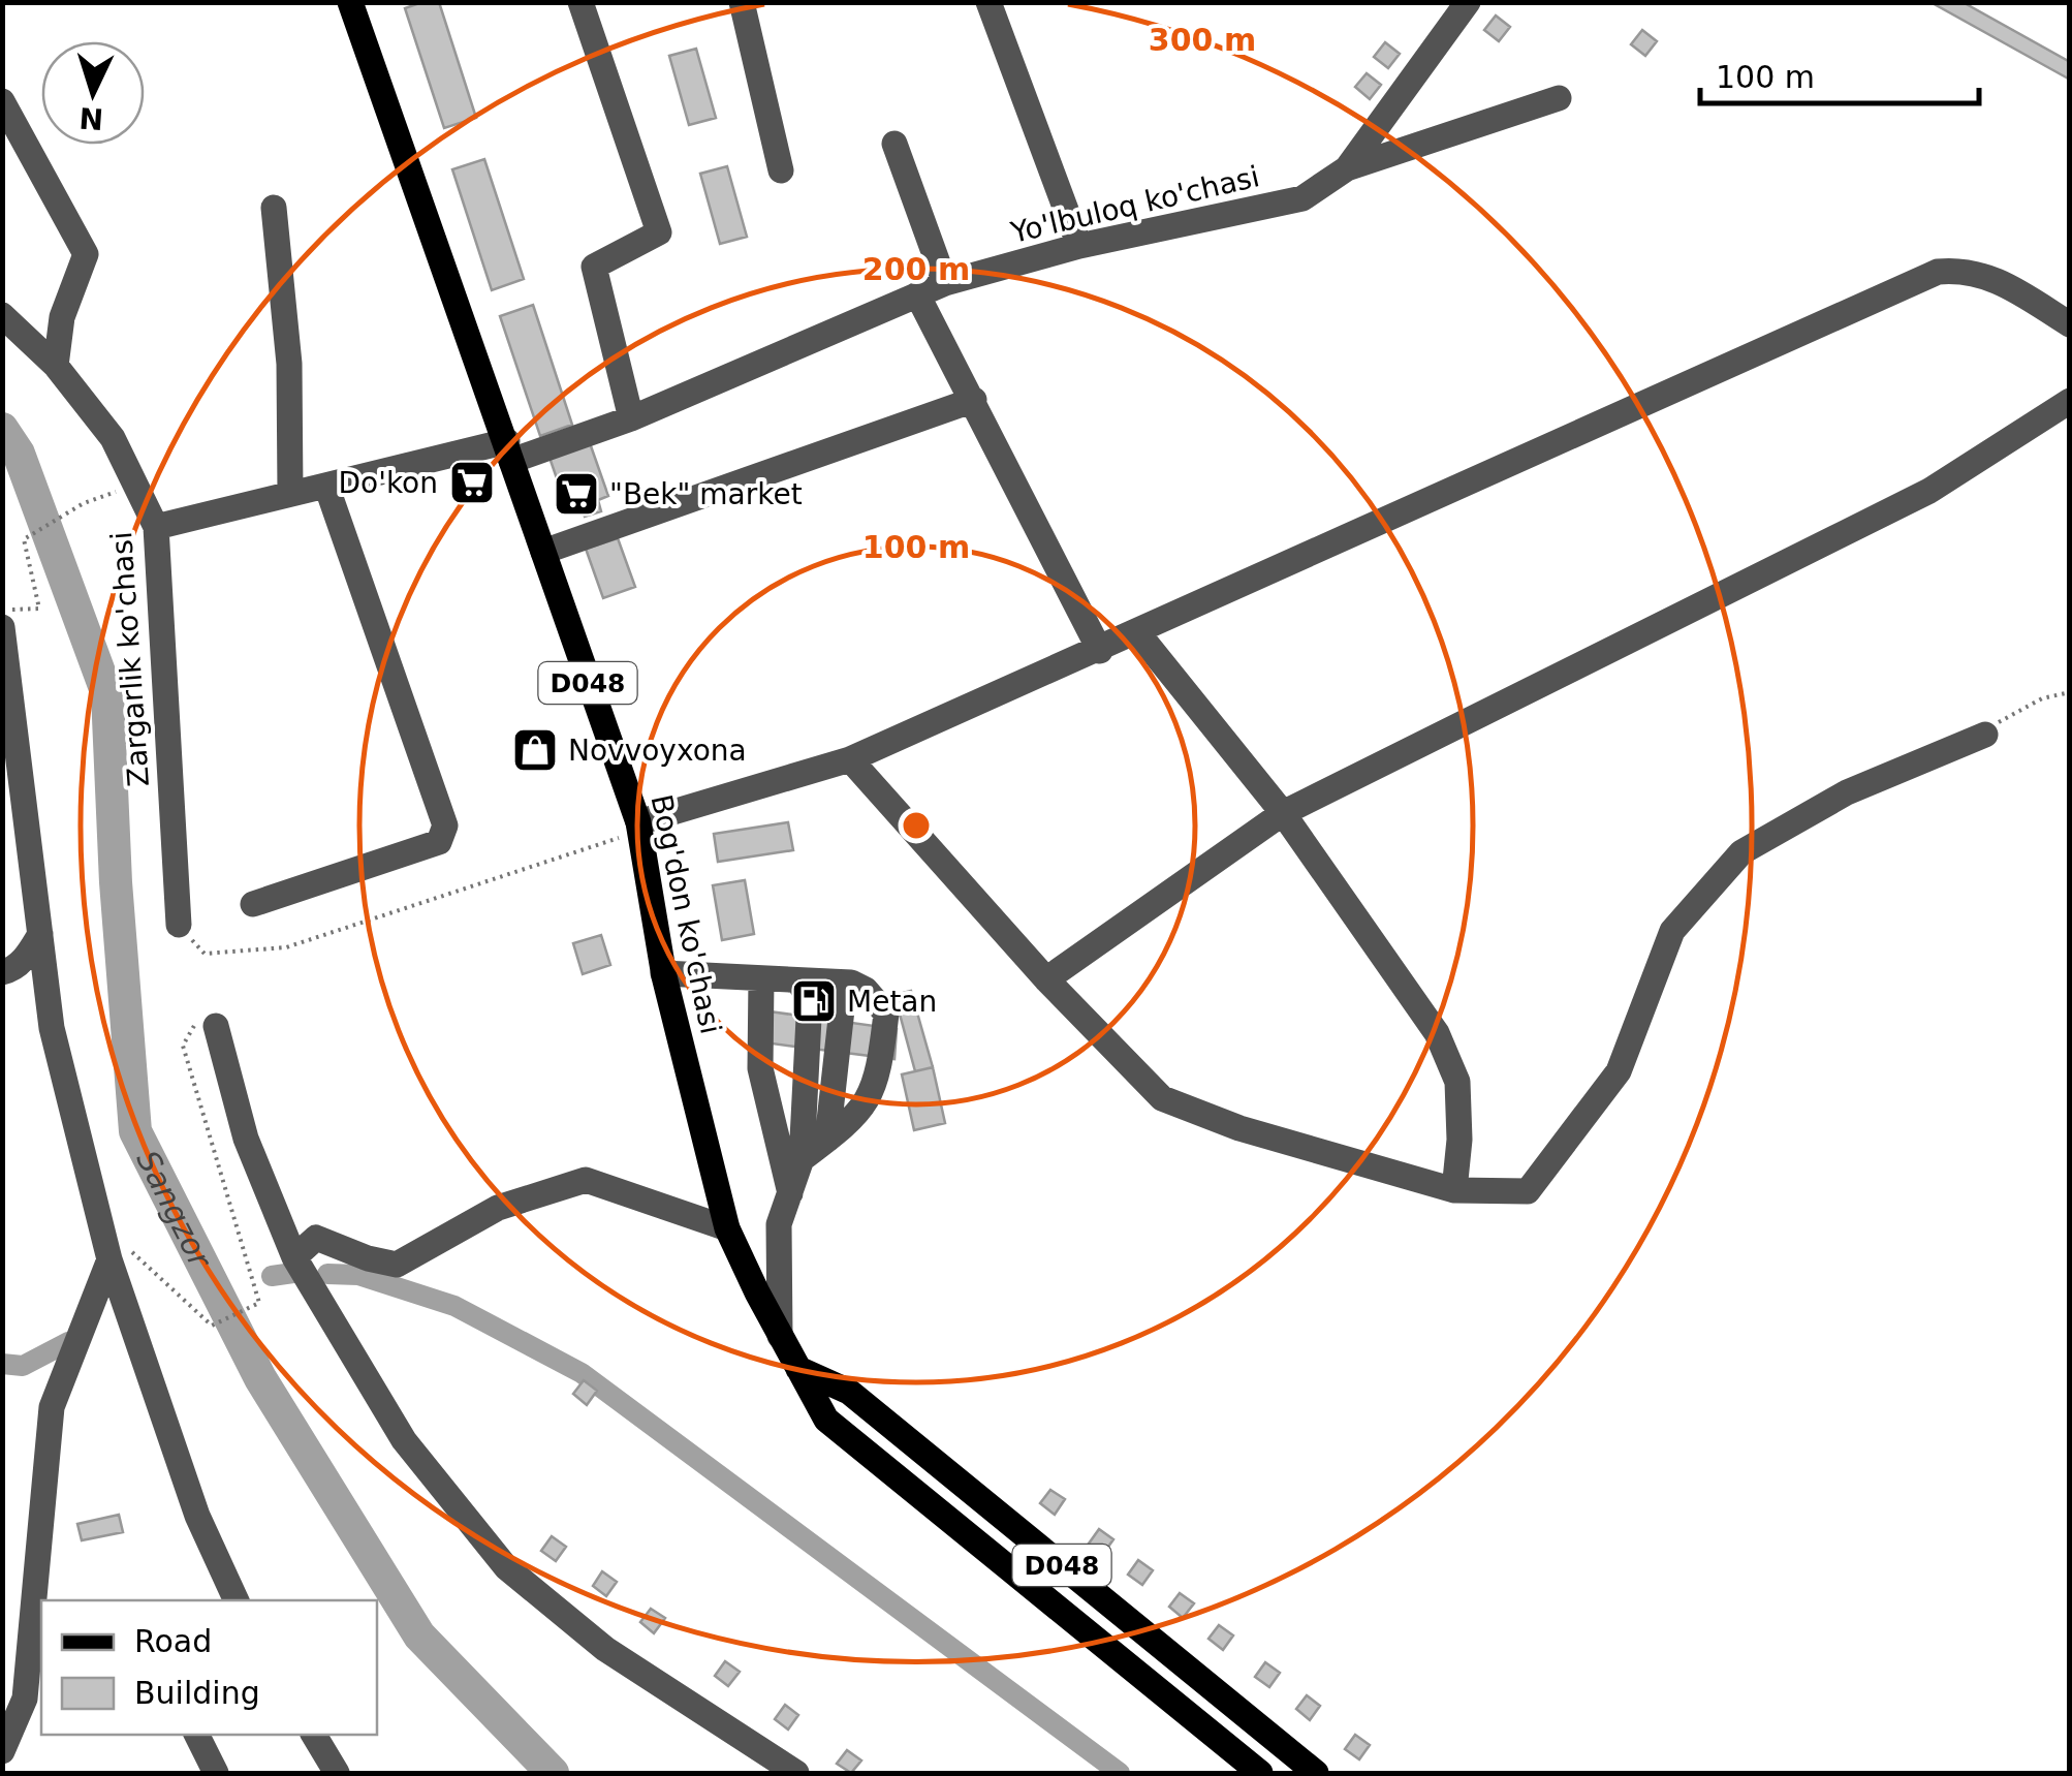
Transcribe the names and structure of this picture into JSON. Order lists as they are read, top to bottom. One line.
{"streets":{"main road":["D048","Bog'don ko'chasi"],"street":["Yo'lbuloq ko'chasi","Zargarlik ko'chasi"]},"crossings":[["Yo'lbuloq ko'chasi","Zargarlik ko'chasi"],["Yo'lbuloq ko'chasi","Bog'don ko'chasi"],["D048","Bog'don ko'chasi"]],"water":["Sangzor"],"places":{"supermarket":["Do'kon","\"Bek\" market"],"shop":["Novvoyxona"],"fuel station":["Metan"]},"legend":["Road","Building"],"scale_bar":"100 m","north":"bottom","rings":["300 m","200 m","100 m"]}
